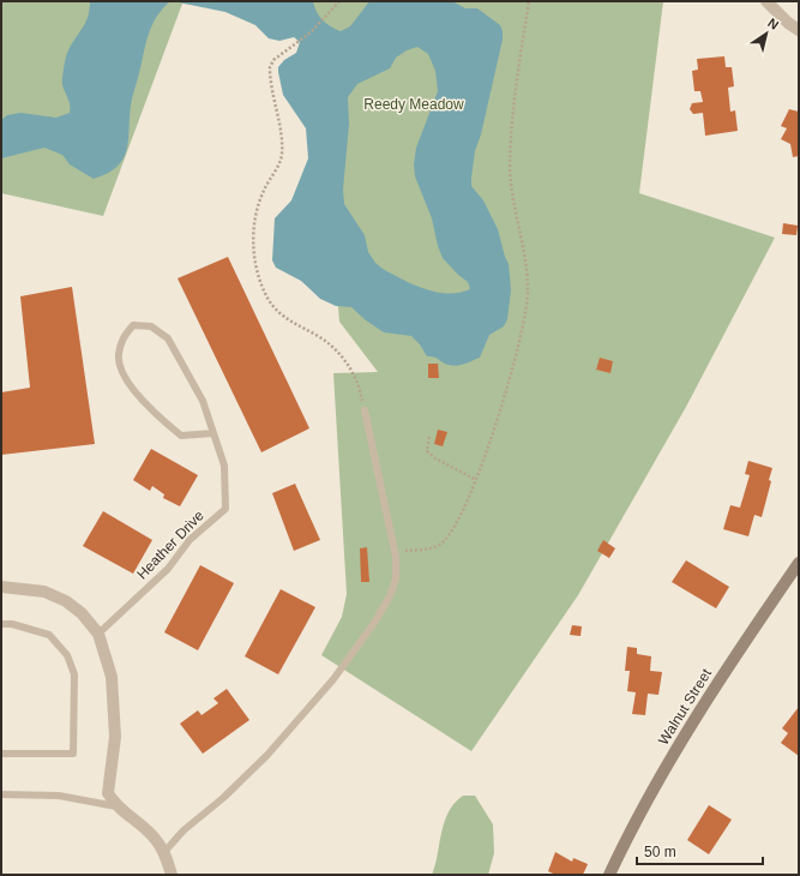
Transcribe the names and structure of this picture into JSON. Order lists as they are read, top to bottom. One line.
{"streets":{"main road":["Walnut Street"],"lane":["Heather Drive"]},"parks":["Reedy Meadow"],"scale_bar":"50 m","north":"top right"}
